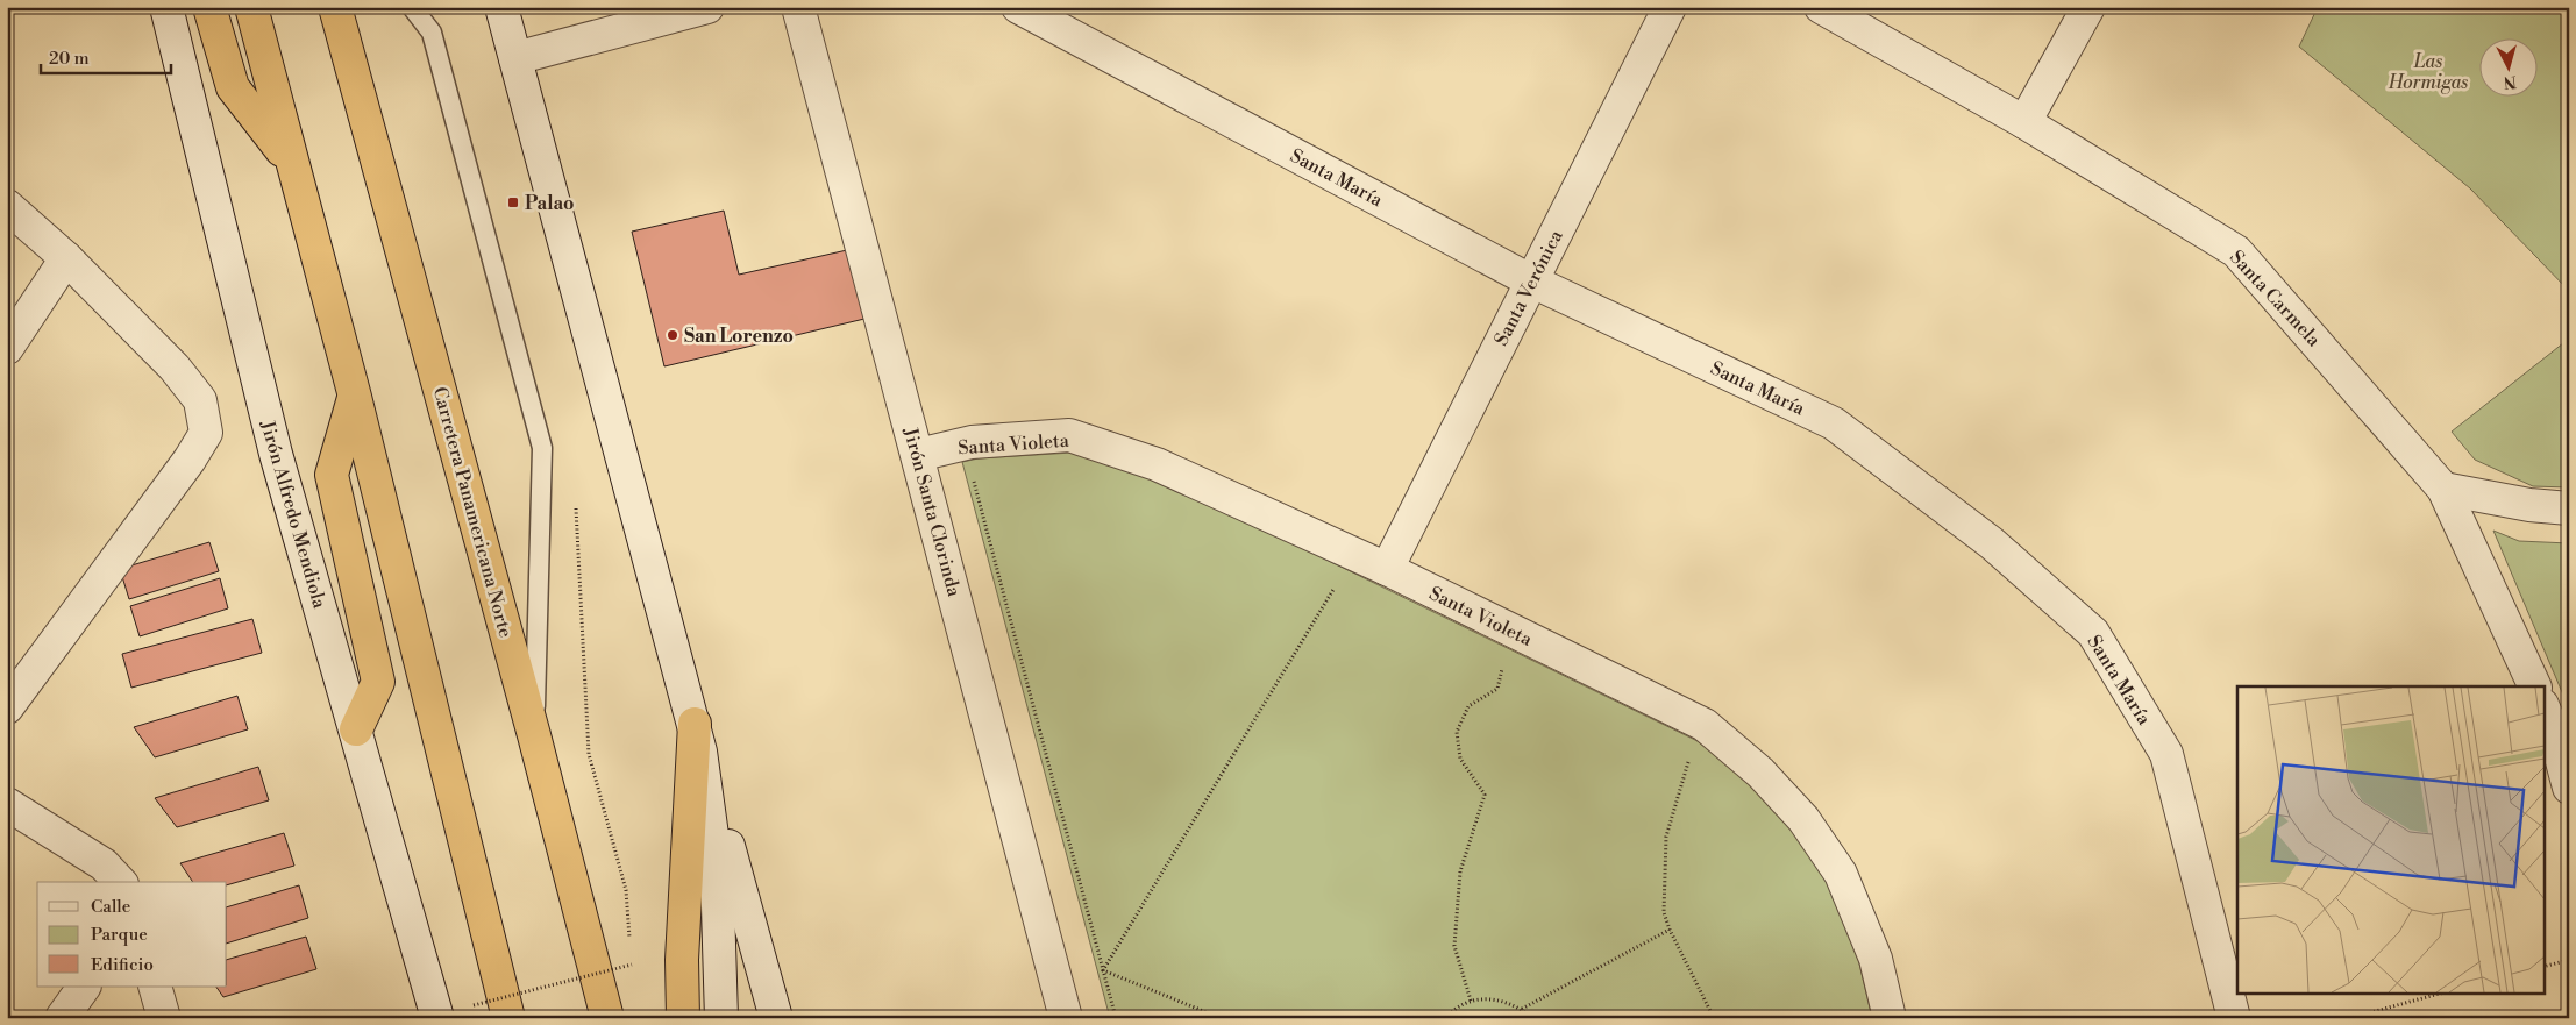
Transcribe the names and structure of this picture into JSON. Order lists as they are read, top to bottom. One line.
{"streets":{"highway":["Carretera Panamericana Norte"],"street":["Santa María","Santa Verónica","Santa Carmela","Santa Violeta","Jirón Santa Clorinda","Jirón Alfredo Mendiola"]},"crossings":[["Santa María","Santa Verónica"],["Santa Verónica","Santa Violeta"],["Santa Violeta","Jirón Santa Clorinda"]],"parks":["Las Hormigas"],"places":{"transit":["Palao"],"other":["San Lorenzo"]},"legend":["Calle","Parque","Edificio"],"scale_bar":"20 m","north":"bottom"}
